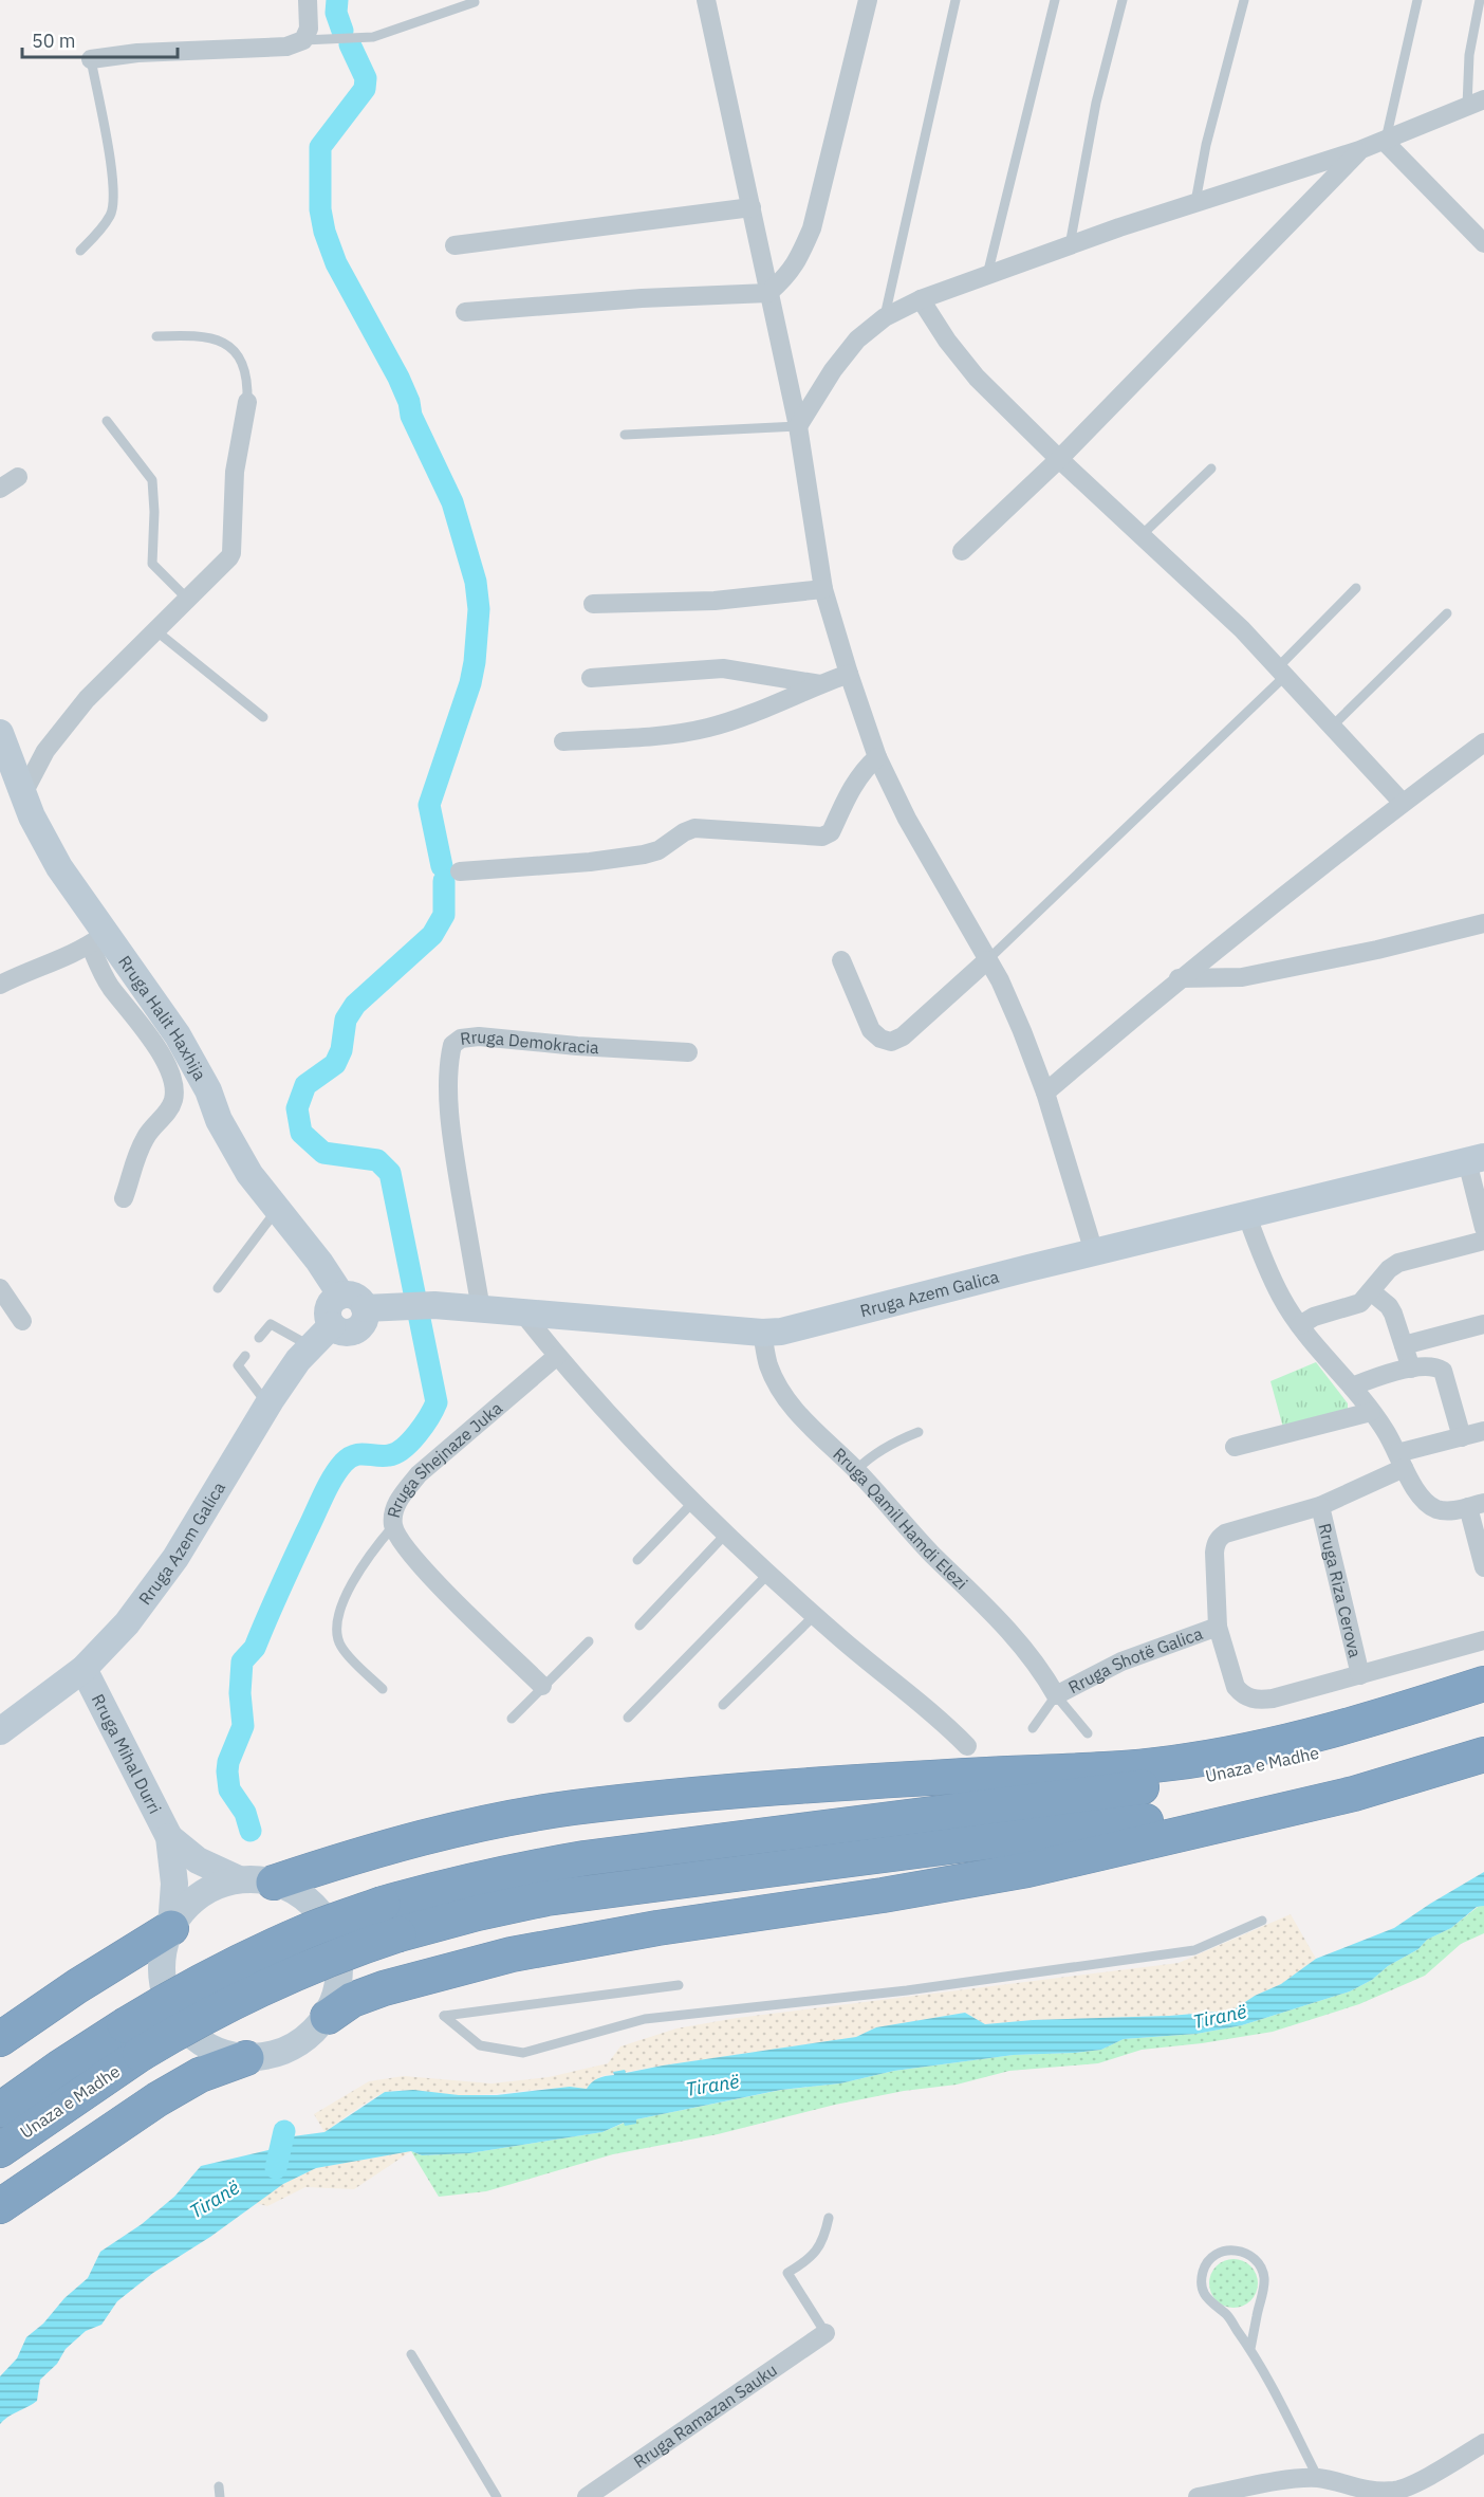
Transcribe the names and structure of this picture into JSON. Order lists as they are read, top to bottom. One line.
{"streets":{"highway":["Unaza e Madhe"],"main road":["Rruga Halit Haxhija","Rruga Azem Galica","Rruga Mihal Durri"],"street":["Rruga Demokracia","Rruga Shejnaze Juka","Rruga Qamil Hamdi Elezi","Rruga Riza Cerova","Rruga Shotë Galica","Rruga Ramazan Sauku"]},"crossings":[["Rruga Halit Haxhija","Rruga Azem Galica"],["Rruga Demokracia","Rruga Azem Galica"],["Rruga Azem Galica","Rruga Qamil Hamdi Elezi"],["Rruga Azem Galica","Rruga Mihal Durri"],["Rruga Qamil Hamdi Elezi","Rruga Shotë Galica"],["Rruga Riza Cerova","Rruga Shotë Galica"]],"water":["Tiranë"],"scale_bar":"50 m"}
